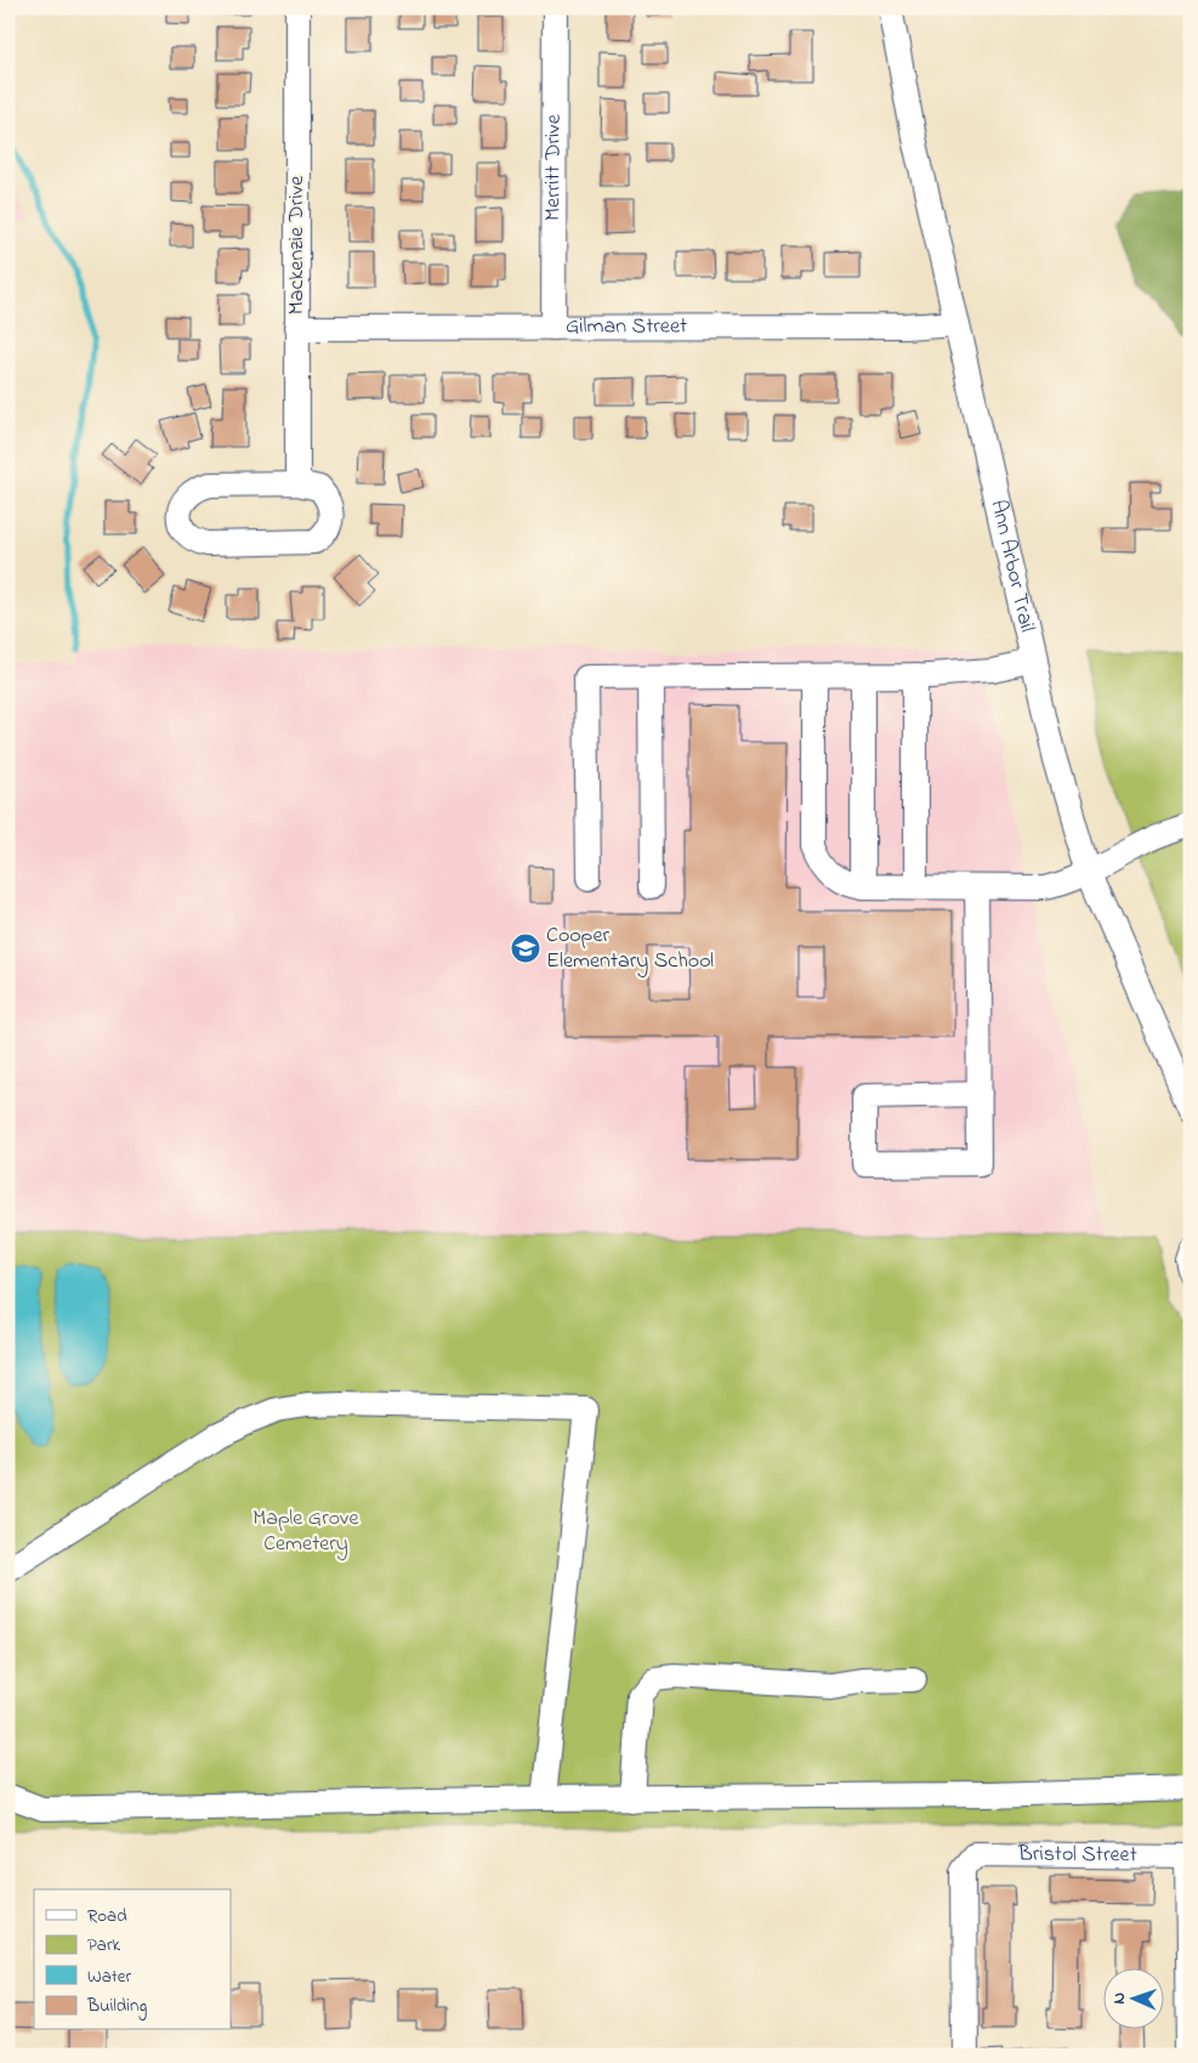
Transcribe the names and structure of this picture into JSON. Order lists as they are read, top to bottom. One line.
{"streets":{"street":["Merritt Drive","Mackenzie Drive","Gilman Street","Ann Arbor Trail","Bristol Street"]},"crossings":[["Merritt Drive","Gilman Street"],["Mackenzie Drive","Gilman Street"],["Gilman Street","Ann Arbor Trail"]],"parks":["Maple Grove Cemetery"],"places":{"school or university":["Cooper Elementary School"]},"legend":["Road","Park","Water","Building"],"north":"left"}
